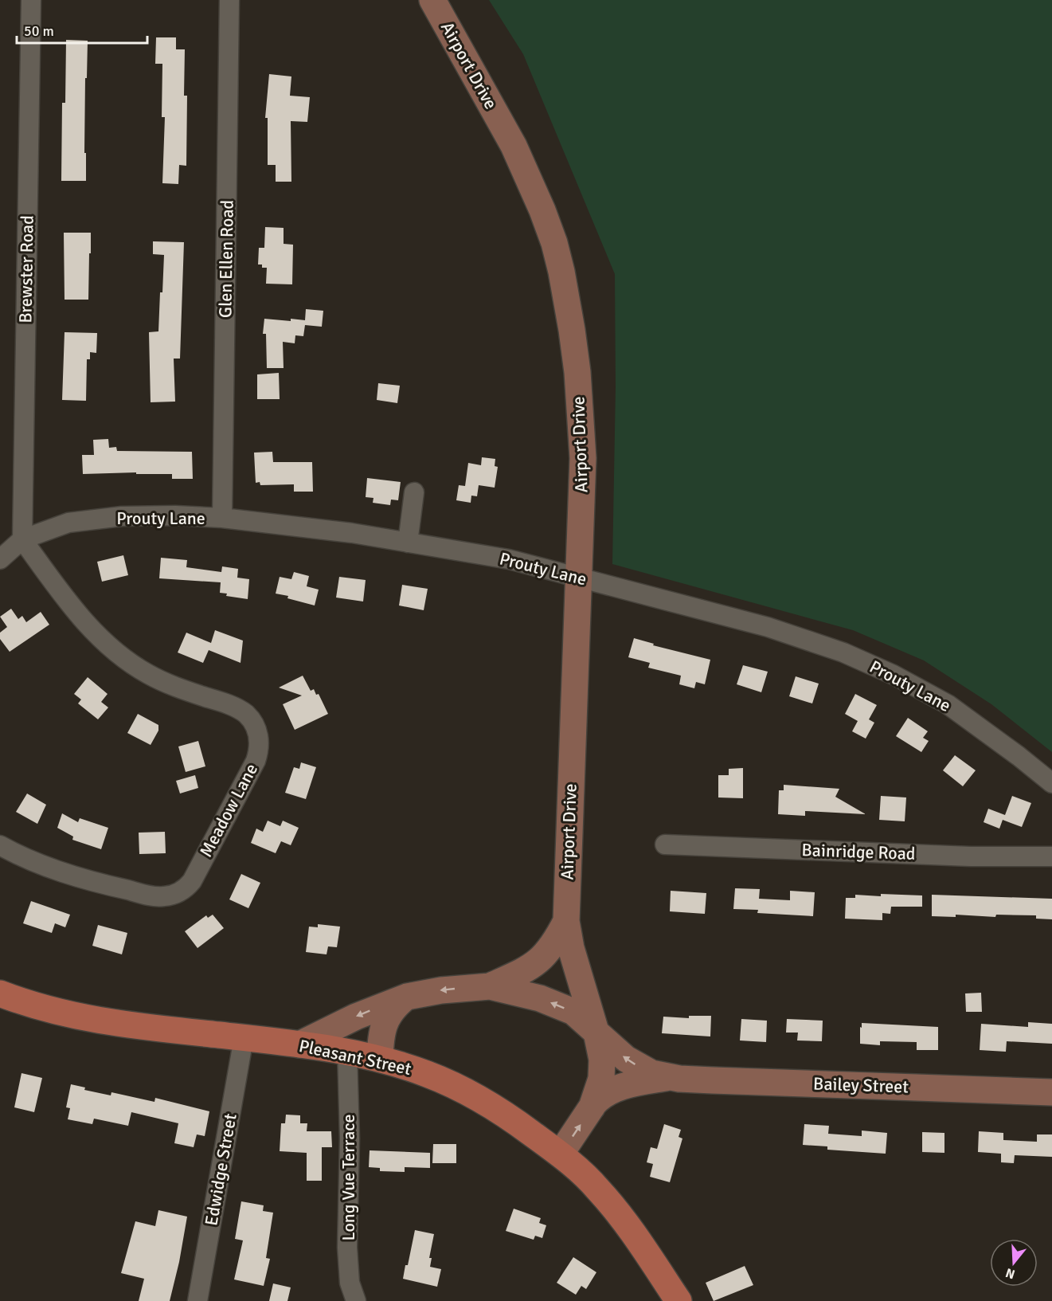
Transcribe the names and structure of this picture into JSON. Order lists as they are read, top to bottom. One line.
{"streets":{"main road":["Airport Drive","Pleasant Street","Bailey Street"],"street":["Glen Ellen Road","Brewster Road","Prouty Lane","Meadow Lane","Bainridge Road","Edwidge Street","Long Vue Terrace"]},"crossings":[["Airport Drive","Prouty Lane"],["Airport Drive","Pleasant Street"],["Airport Drive","Bailey Street"],["Glen Ellen Road","Prouty Lane"],["Brewster Road","Prouty Lane"],["Brewster Road","Meadow Lane"],["Prouty Lane","Meadow Lane"],["Pleasant Street","Bailey Street"],["Pleasant Street","Edwidge Street"],["Pleasant Street","Long Vue Terrace"]],"scale_bar":"50 m","north":"bottom"}
